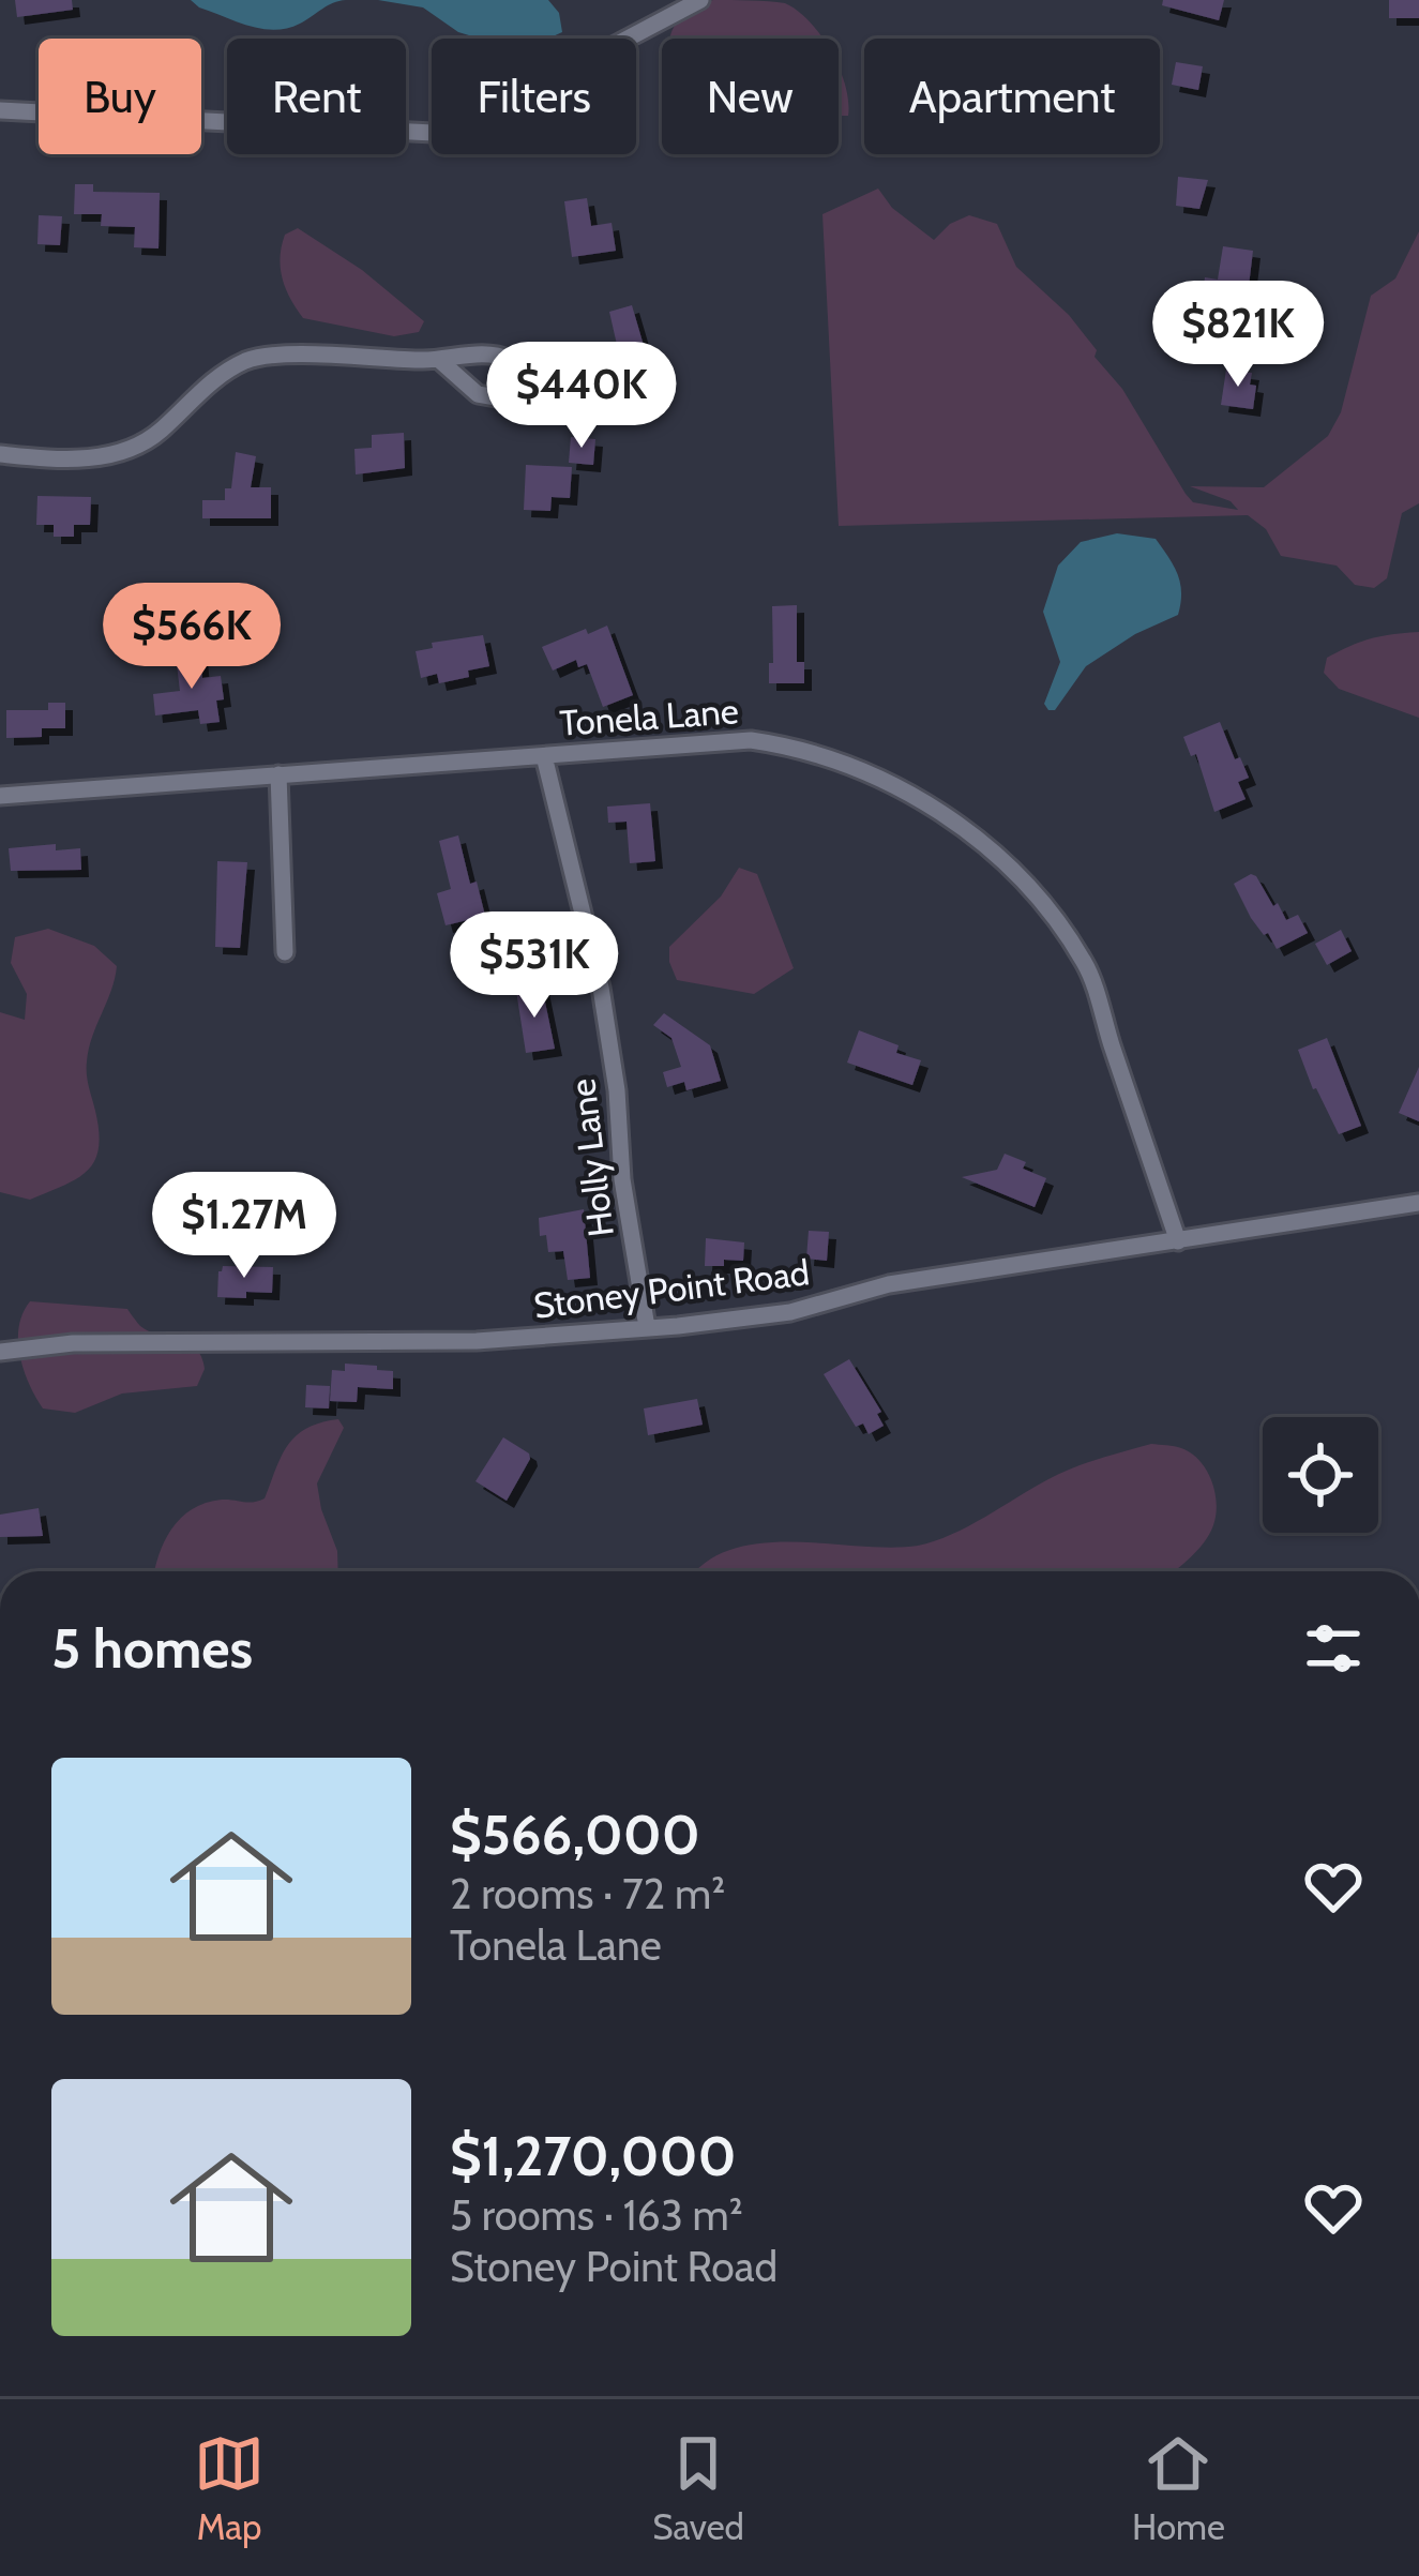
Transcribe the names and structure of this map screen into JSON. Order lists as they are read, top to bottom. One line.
{"streets":{"street":["Tonela Lane","Holly Lane","Stoney Point Road"]},"crossings":[["Tonela Lane","Holly Lane"],["Tonela Lane","Stoney Point Road"],["Holly Lane","Stoney Point Road"]],"page":{"chip":["Buy","Rent","Filters","New","Apartment"],"price":["$821K","$440K","$566K","$531K","$1.27M"],"heading":"5 homes","list":[{"name":"$566,000","note":"2 rooms · 72 m² · Tonela Lane"},{"name":"$1,270,000","note":"5 rooms · 163 m² · Stoney Point Road"}],"tabs":["Map","Saved","Home"]}}
